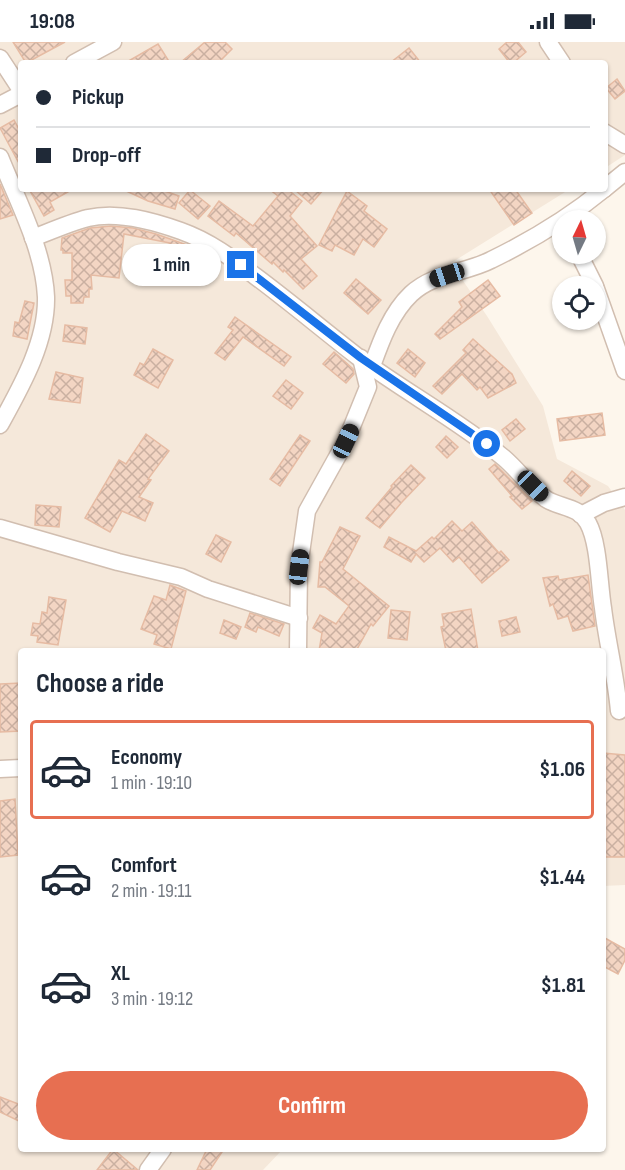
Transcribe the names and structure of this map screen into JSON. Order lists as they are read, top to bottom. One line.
{"north":"top","page":{"status":"19:08","banner":["Pickup","Drop-off"],"bubble":"1 min","heading":"Choose a ride","list":[{"name":"Economy","note":"1 min · 19:10","value":"$1.06"},{"name":"Comfort","note":"2 min · 19:11","value":"$1.44"},{"name":"XL","note":"3 min · 19:12","value":"$1.81"}],"buttons":"Confirm"}}
